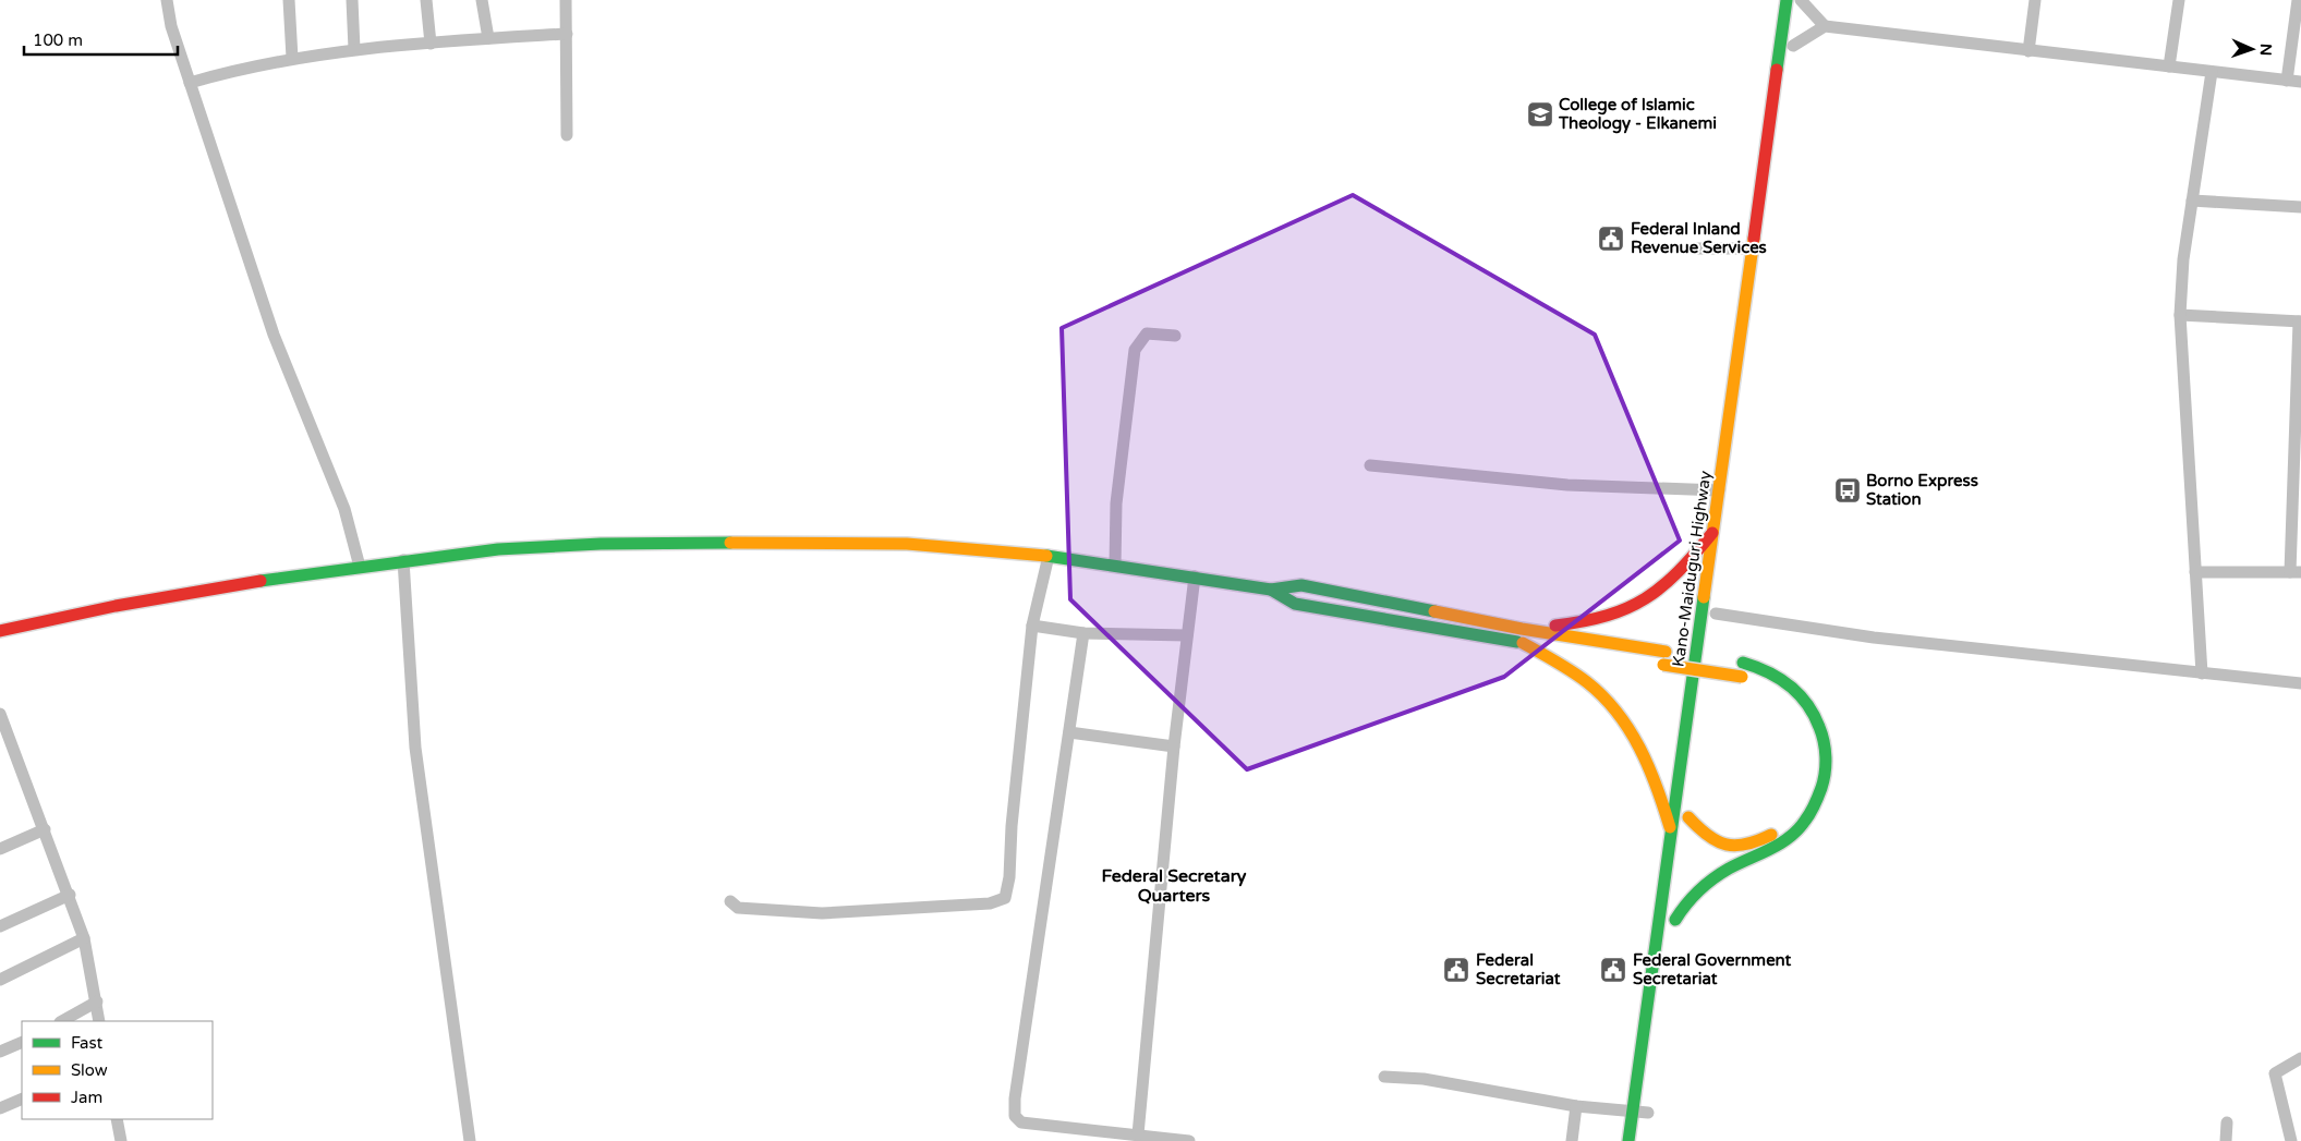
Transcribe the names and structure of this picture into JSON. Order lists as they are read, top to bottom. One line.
{"streets":{"highway":["Kano-Maiduguri Highway"]},"districts":["Federal Secretary Quarters"],"places":{"school or university":["College of Islamic Theology - Elkanemi"],"public building":["Federal Inland Revenue Services","Federal Secretariat","Federal Government Secretariat"],"bus stop":["Borno Express Station"]},"legend":["Fast","Slow","Jam"],"scale_bar":"100 m","north":"right"}
